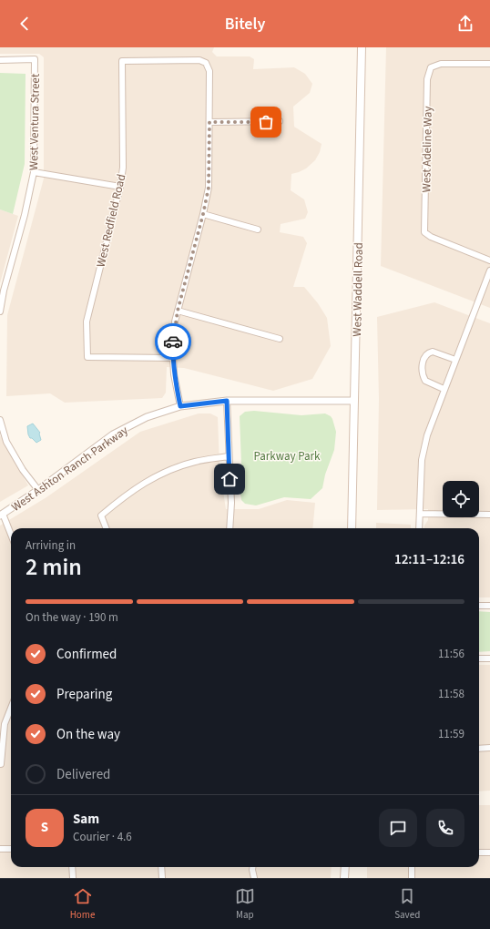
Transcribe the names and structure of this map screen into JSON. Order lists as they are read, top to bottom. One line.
{"streets":{"main road":["West Waddell Road"],"street":["West Ventura Street","West Adeline Way","West Redfield Road","West Ashton Ranch Parkway"]},"crossings":[["West Waddell Road","West Ashton Ranch Parkway"]],"parks":["Parkway Park"],"page":{"header":"Bitely","heading":["2 min","Arriving in","12:11–12:16"],"panel":["Sam","Courier · 4.6"],"bar":"On the way · 190 m","list":[["Confirmed","11:56"],["Preparing","11:58"],["On the way","11:59"],"Delivered"],"round":"S","tabs":["Home","Map","Saved"]}}
